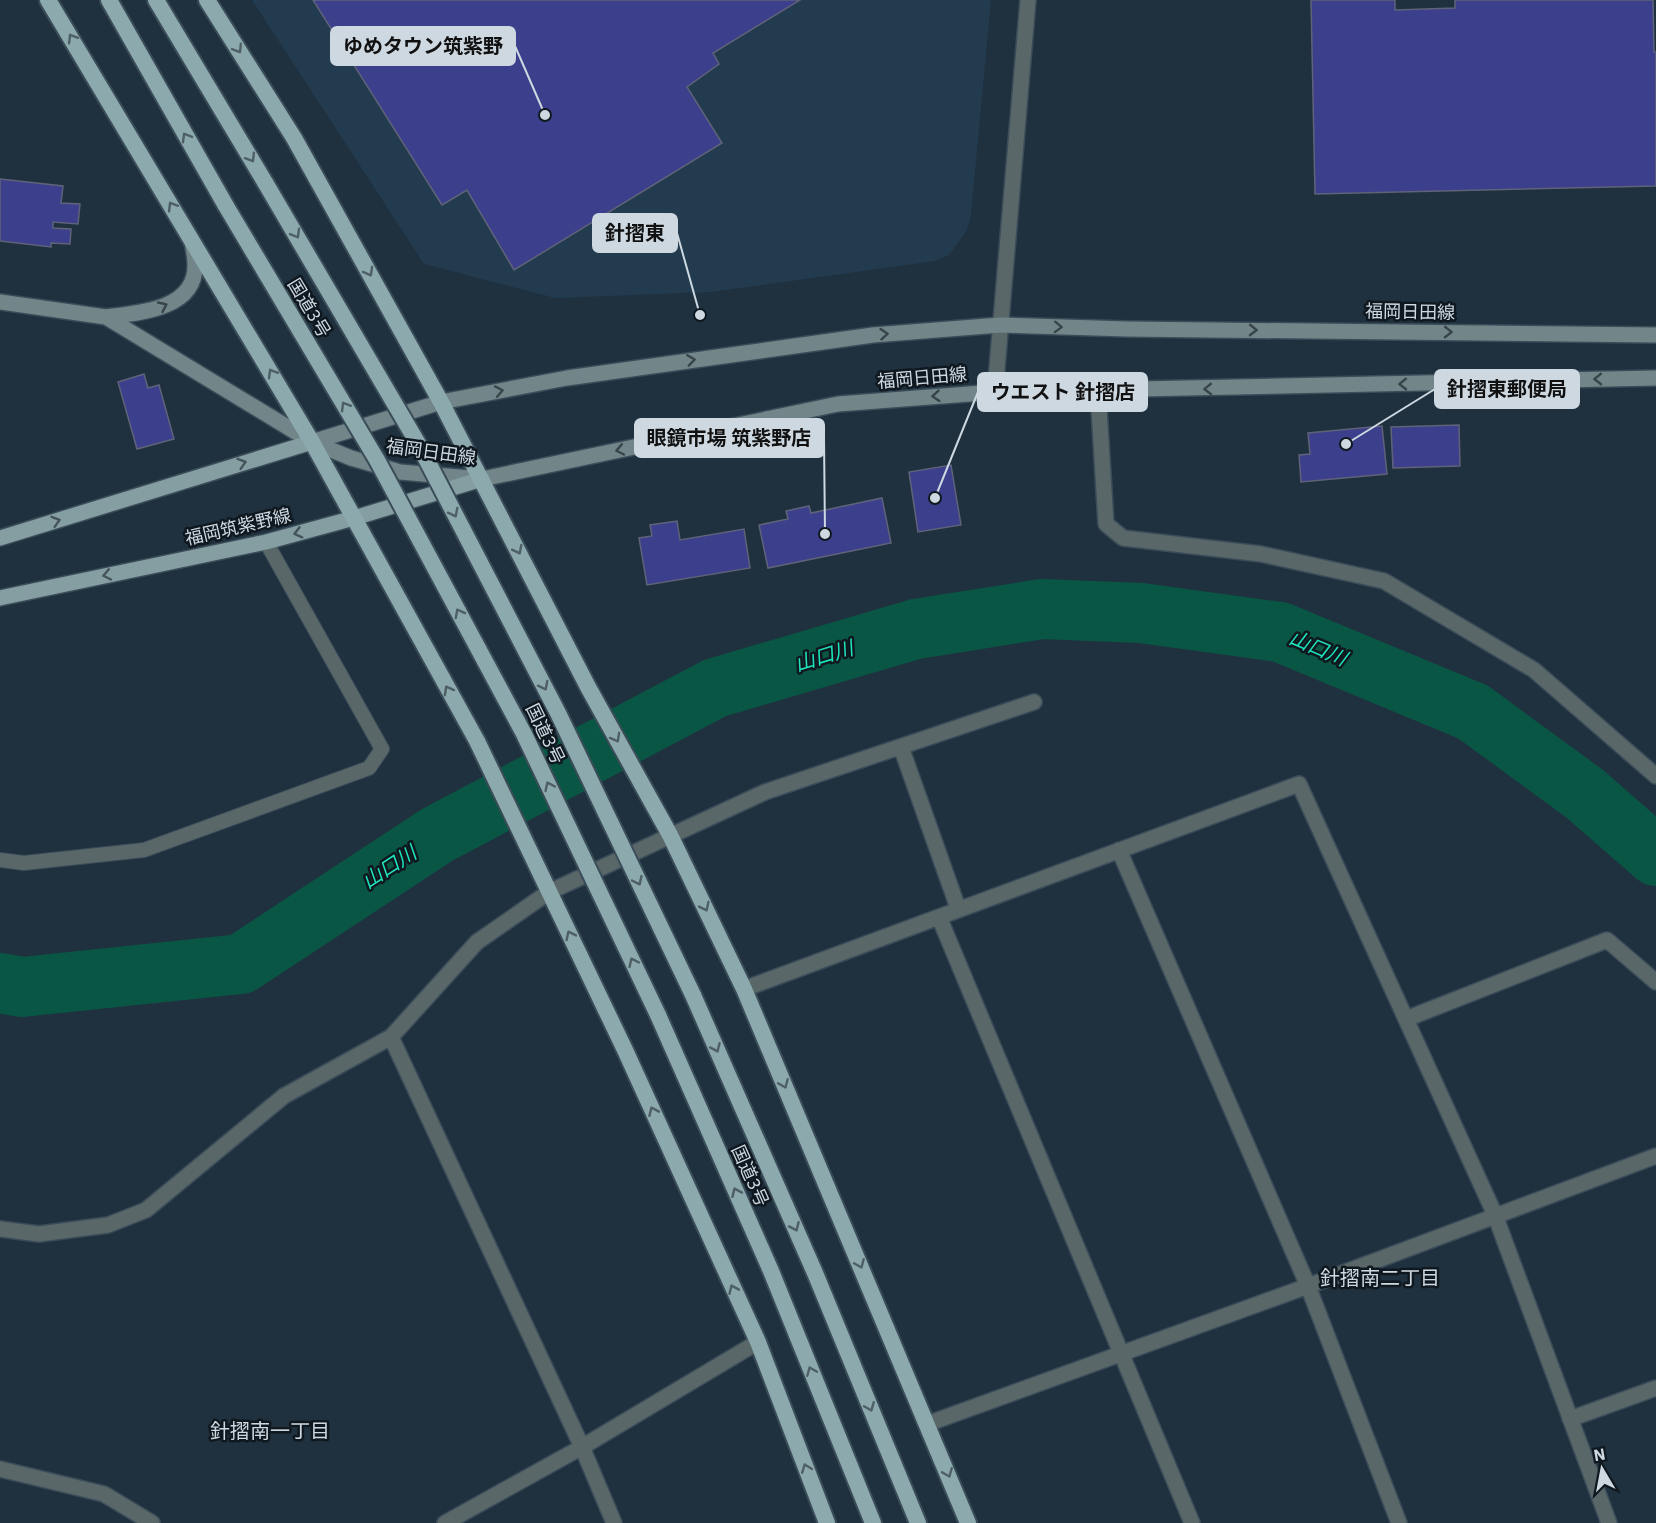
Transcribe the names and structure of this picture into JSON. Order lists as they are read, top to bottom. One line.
{"streets":{"highway":["国道3号"],"main road":["福岡日田線","福岡筑紫野線"]},"crossings":[["福岡日田線","福岡筑紫野線"]],"districts":["針摺南二丁目","針摺南一丁目"],"water":["山口川"],"places":["ゆめタウン筑紫野","針摺東","針摺東郵便局","ウエスト 針摺店","眼鏡市場 筑紫野店"],"north":"top"}
